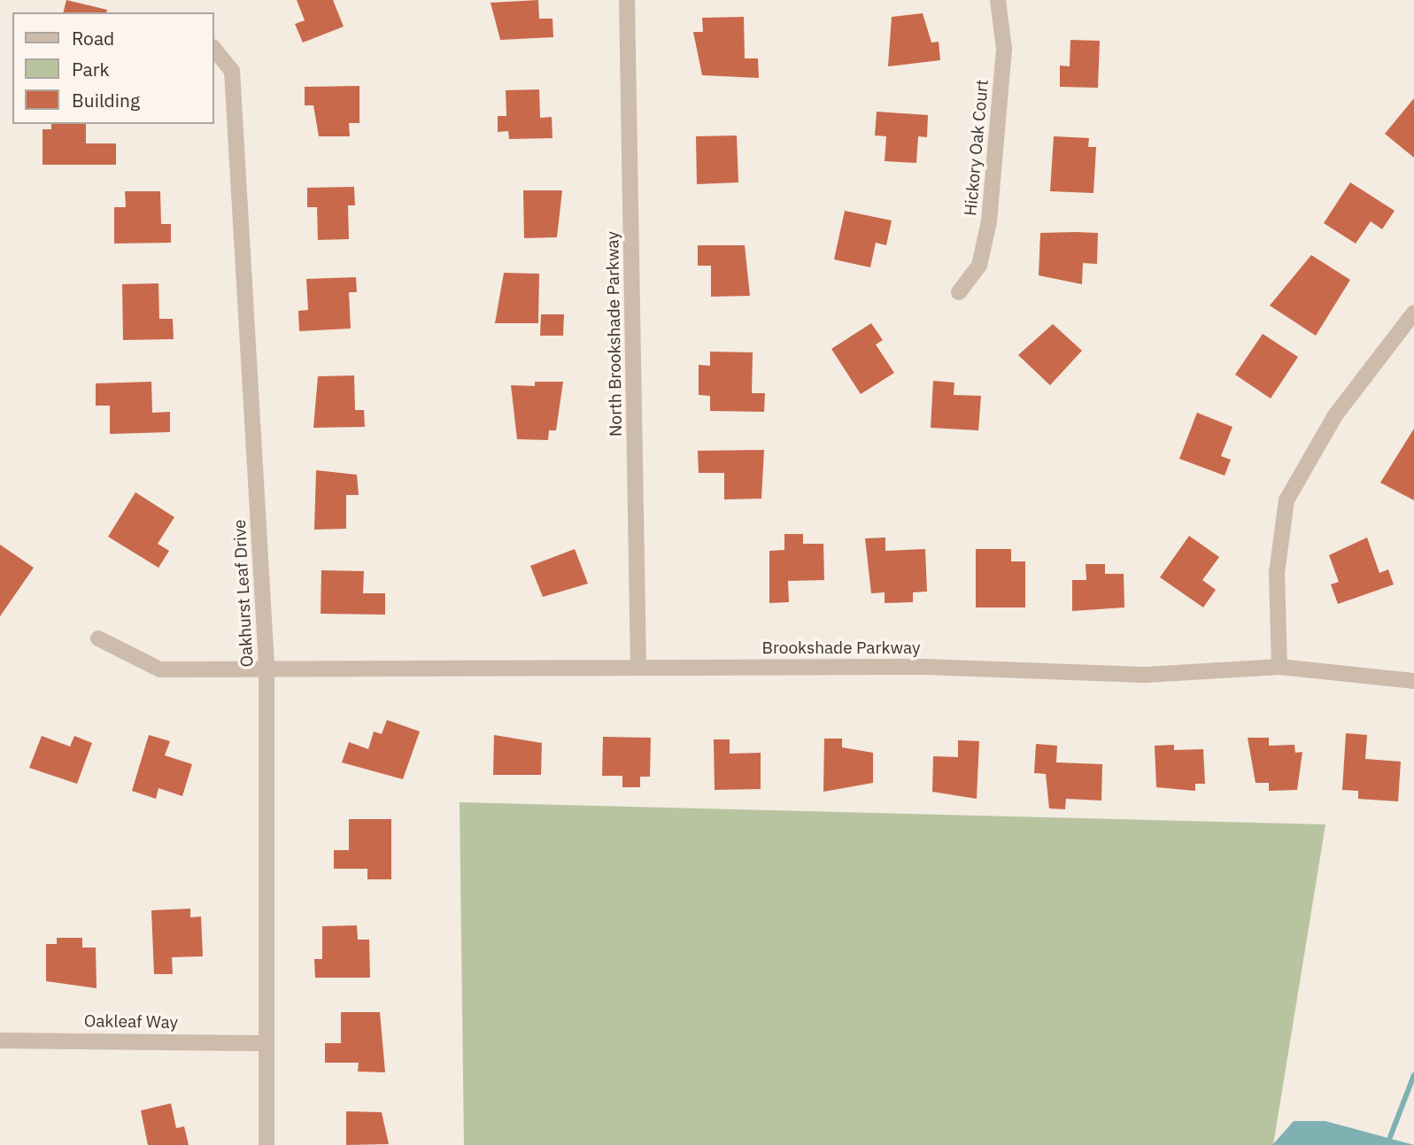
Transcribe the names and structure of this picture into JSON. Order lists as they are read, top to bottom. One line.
{"streets":{"street":["Hickory Oak Court","North Brookshade Parkway","Oakhurst Leaf Drive","Brookshade Parkway","Oakleaf Way"]},"crossings":[["North Brookshade Parkway","Brookshade Parkway"],["Oakhurst Leaf Drive","Brookshade Parkway"],["Oakhurst Leaf Drive","Oakleaf Way"]],"legend":["Road","Park","Building"]}
